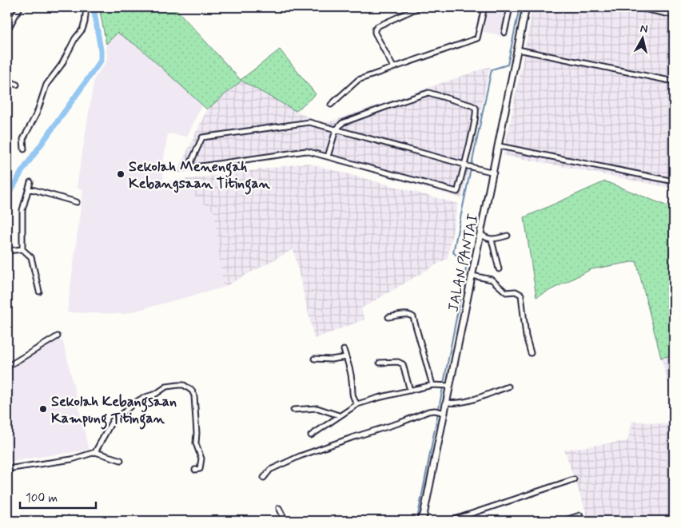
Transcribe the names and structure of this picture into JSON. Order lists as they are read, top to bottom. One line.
{"streets":{"street":["JALAN PANTAI"]},"places":["Sekolah Menengah Kebangsaan Titingan","Sekolah Kebangsaan Kampung Titingan"],"scale_bar":"100 m","north":"top"}
